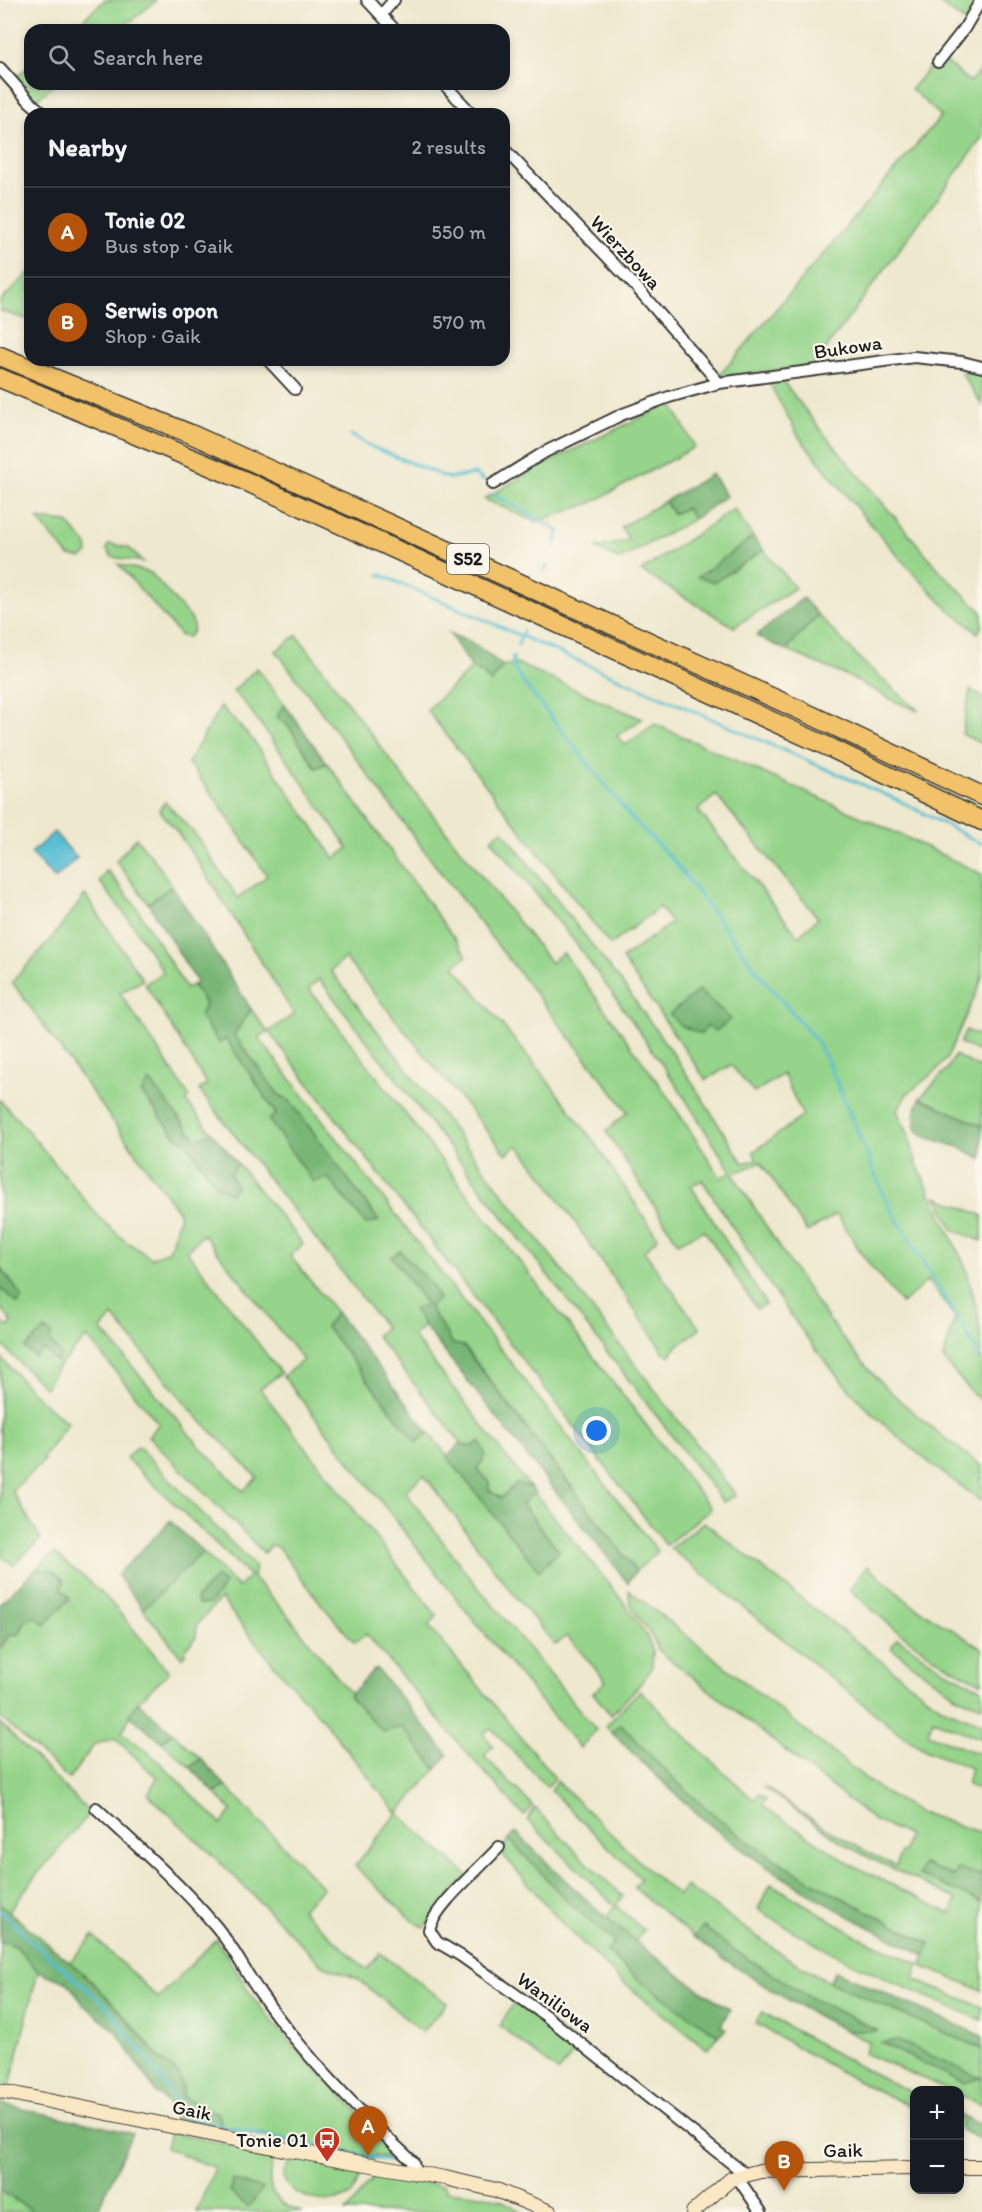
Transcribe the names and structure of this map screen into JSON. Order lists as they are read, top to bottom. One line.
{"streets":{"highway":["S52"],"street":["Wierzbowa","Bukowa","Waniliowa","Gaik"]},"crossings":[["Wierzbowa","Bukowa"],["Waniliowa","Gaik"]],"places":{"bus stop":["Tonie 01"]},"page":{"search":"Search here","heading":["Nearby","2 results"],"list":[{"mark":"A","name":"Tonie 02","note":"Bus stop · Gaik","value":"550 m"},{"mark":"B","name":"Serwis opon","note":"Shop · Gaik","value":"570 m"}],"map_buttons":["+","−"],"pins":["A","B"]}}
